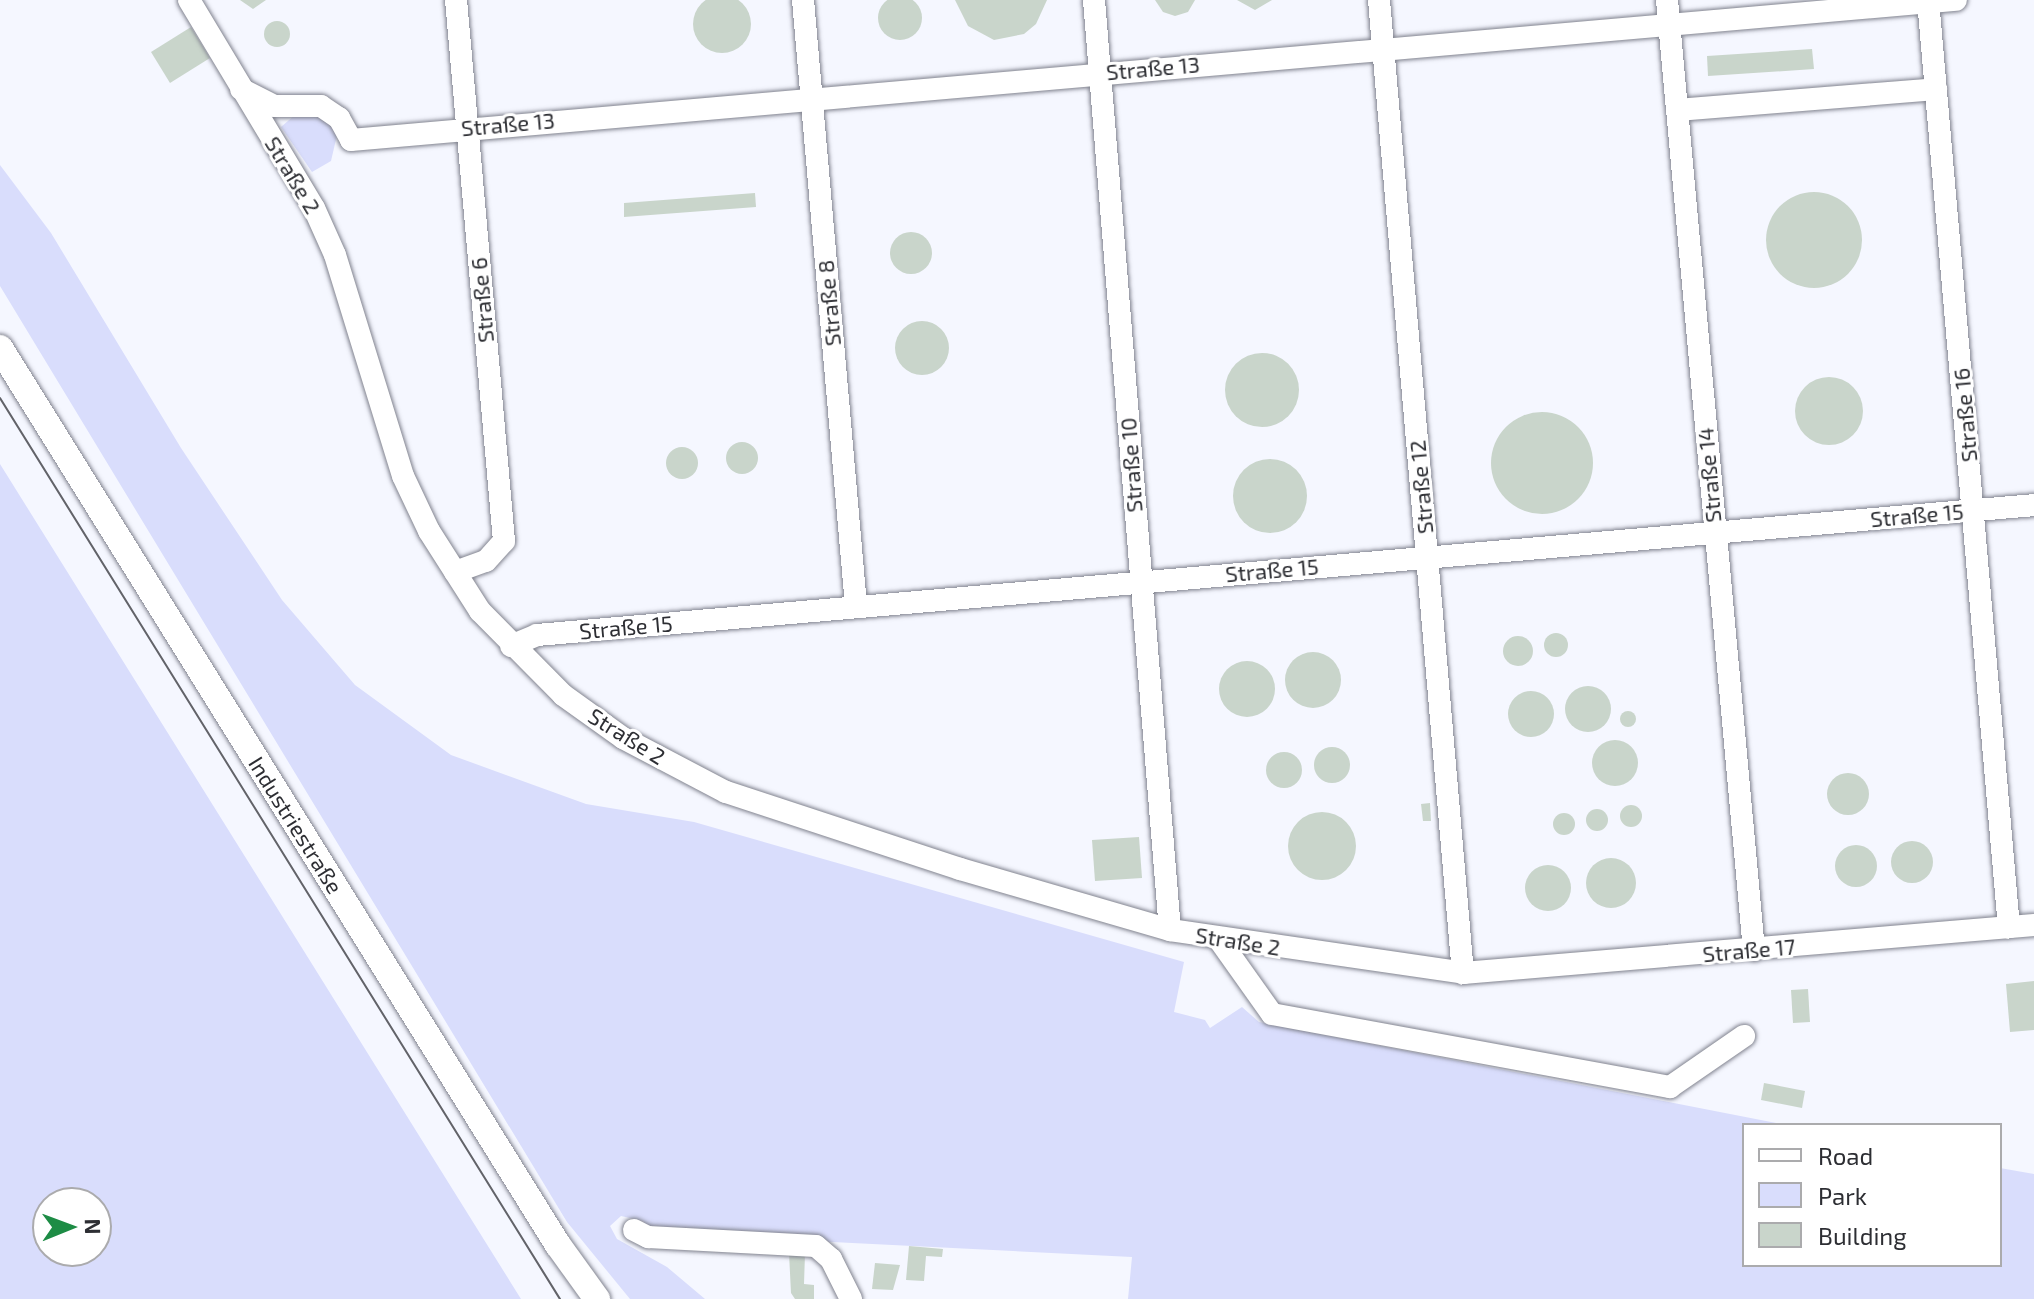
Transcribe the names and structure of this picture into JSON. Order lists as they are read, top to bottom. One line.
{"streets":{"main road":["Industriestraße"],"street":["Straße 13","Straße 2","Straße 6","Straße 8","Straße 16","Straße 10","Straße 14","Straße 12","Straße 15","Straße 17"]},"crossings":[["Straße 13","Straße 2"],["Straße 13","Straße 6"],["Straße 13","Straße 8"],["Straße 13","Straße 16"],["Straße 13","Straße 10"],["Straße 13","Straße 14"],["Straße 13","Straße 12"],["Straße 2","Straße 6"],["Straße 2","Straße 10"],["Straße 2","Straße 12"],["Straße 2","Straße 15"],["Straße 2","Straße 17"],["Straße 8","Straße 15"],["Straße 16","Straße 15"],["Straße 16","Straße 17"],["Straße 10","Straße 15"],["Straße 14","Straße 15"],["Straße 14","Straße 17"],["Straße 12","Straße 15"],["Straße 12","Straße 17"]],"legend":["Road","Park","Building"],"north":"right"}
